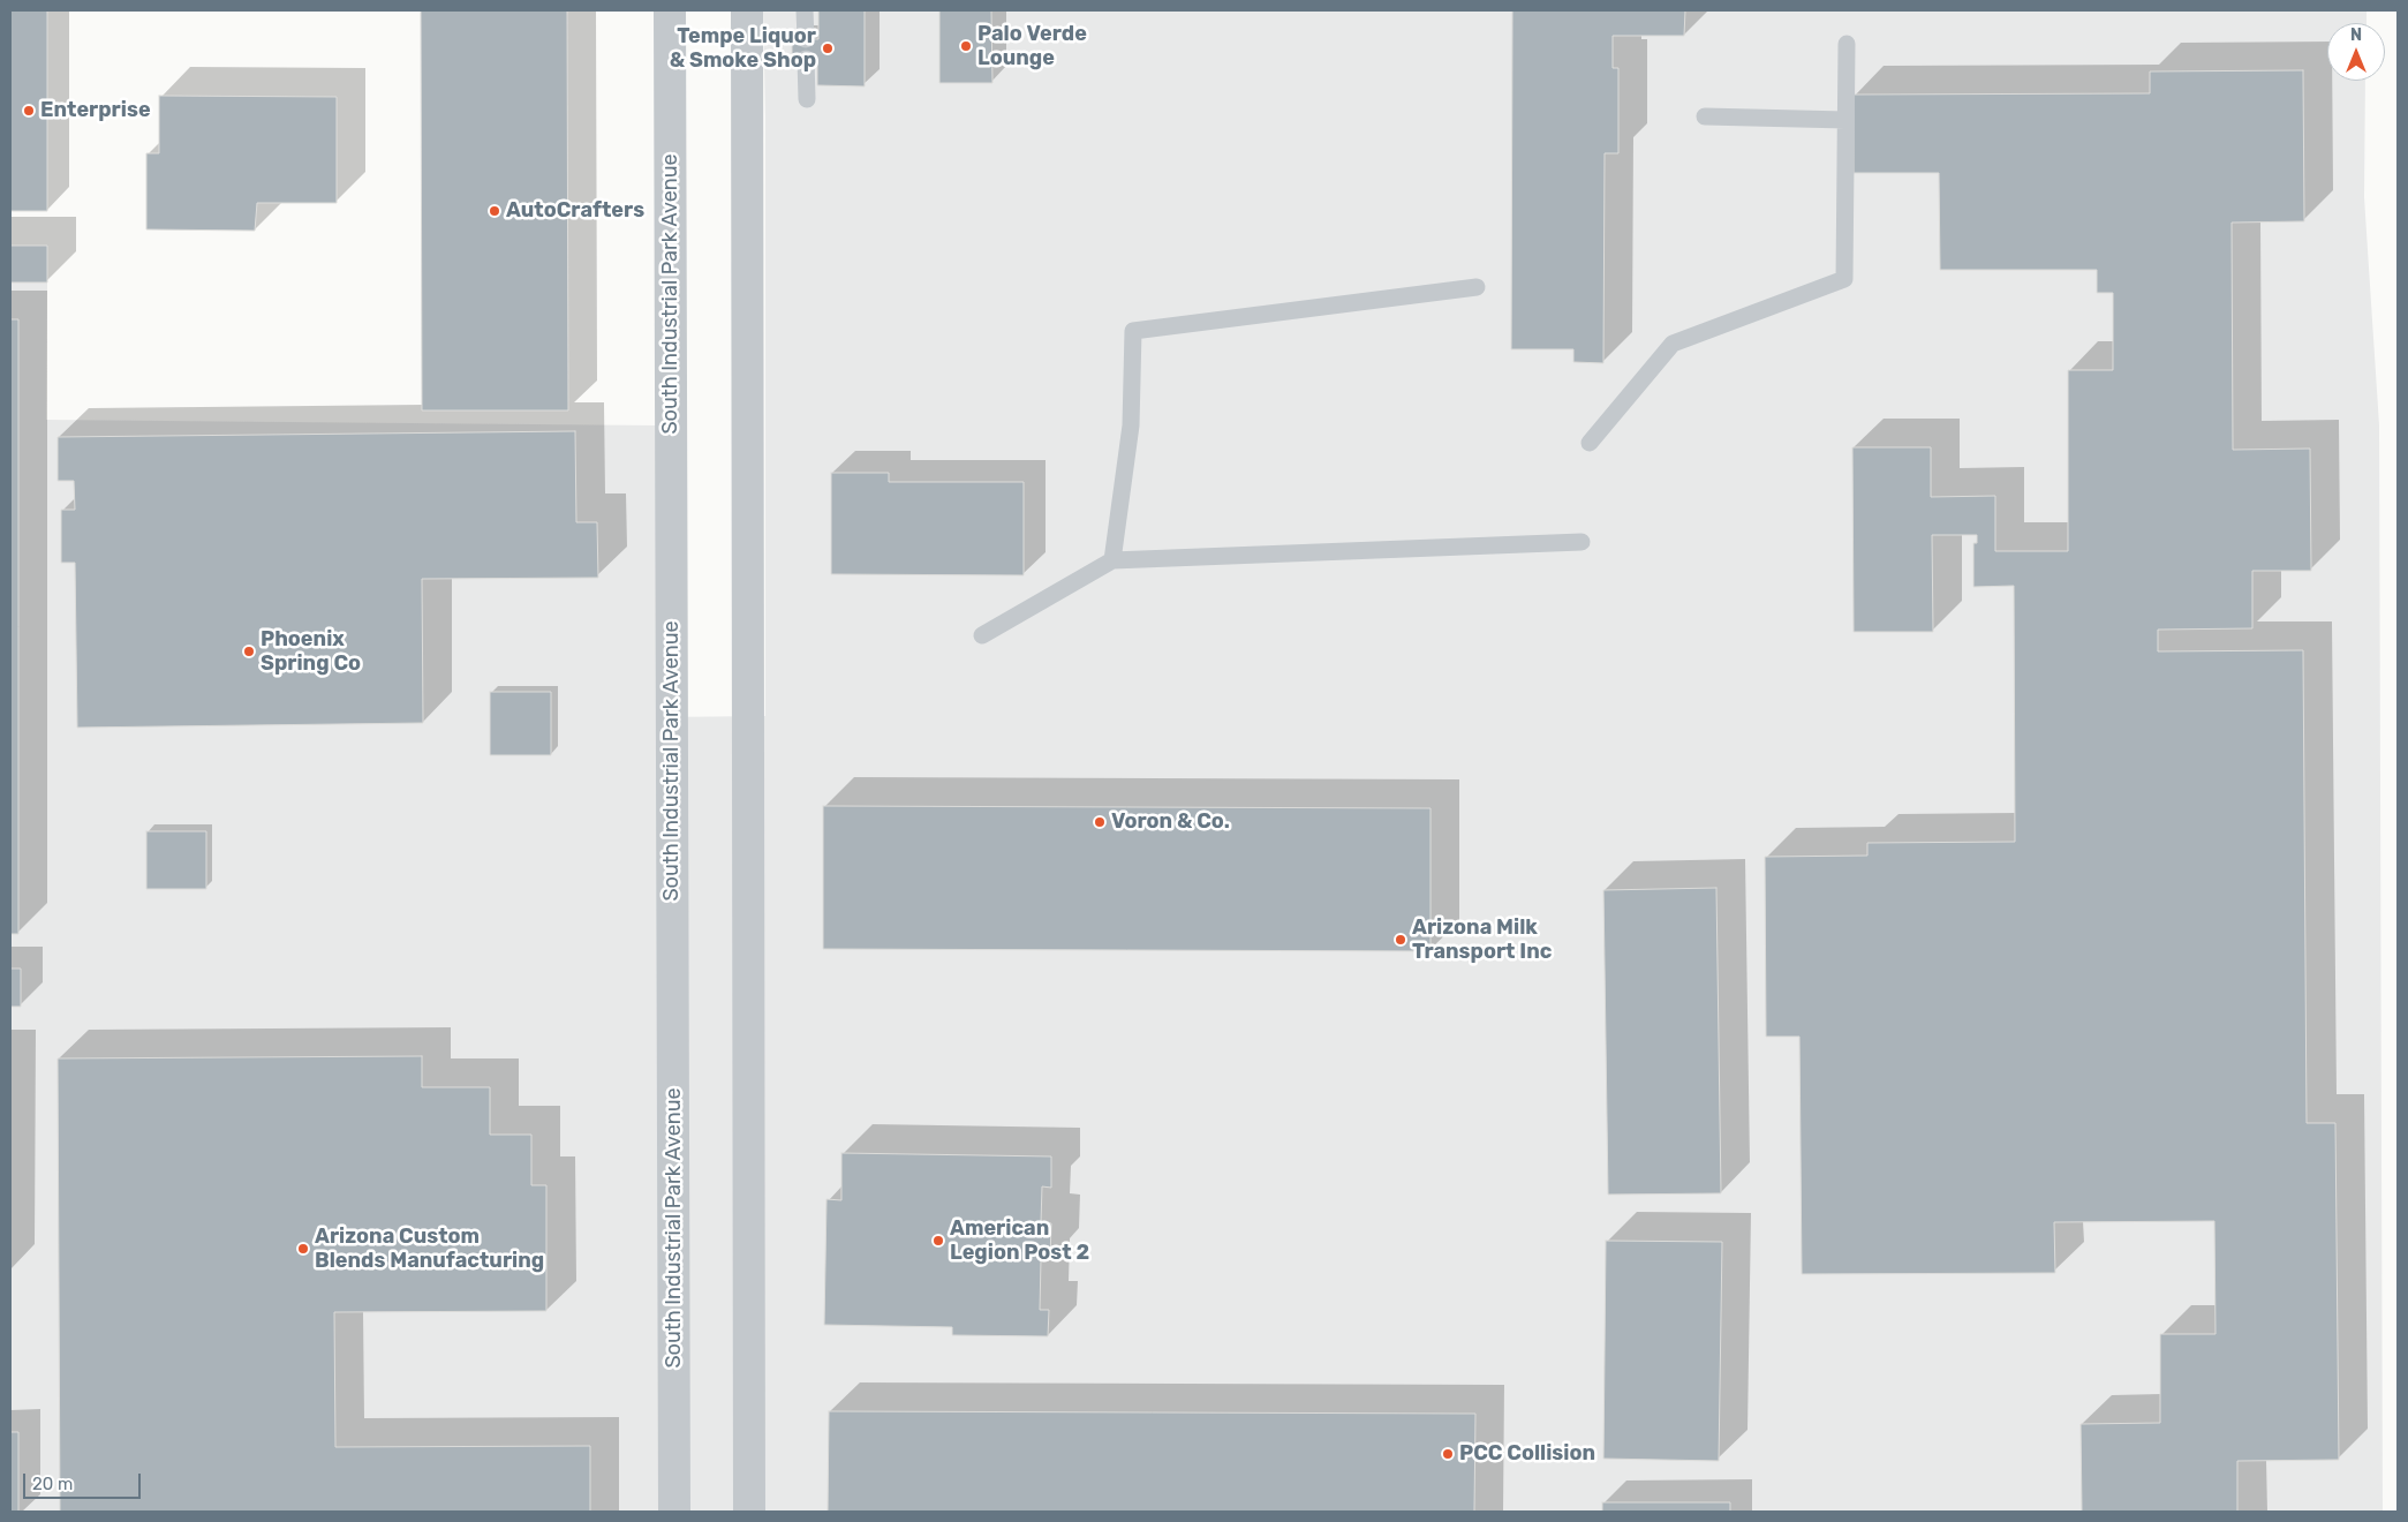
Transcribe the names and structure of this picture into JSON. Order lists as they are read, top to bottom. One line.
{"streets":{"street":["South Industrial Park Avenue"]},"places":["Palo Verde Lounge","Tempe Liquor & Smoke Shop","Enterprise","AutoCrafters","Phoenix Spring Co","Voron & Co.","Arizona Milk Transport Inc","American Legion Post 2","Arizona Custom Blends Manufacturing","PCC Collision"],"scale_bar":"20 m","north":"top"}
